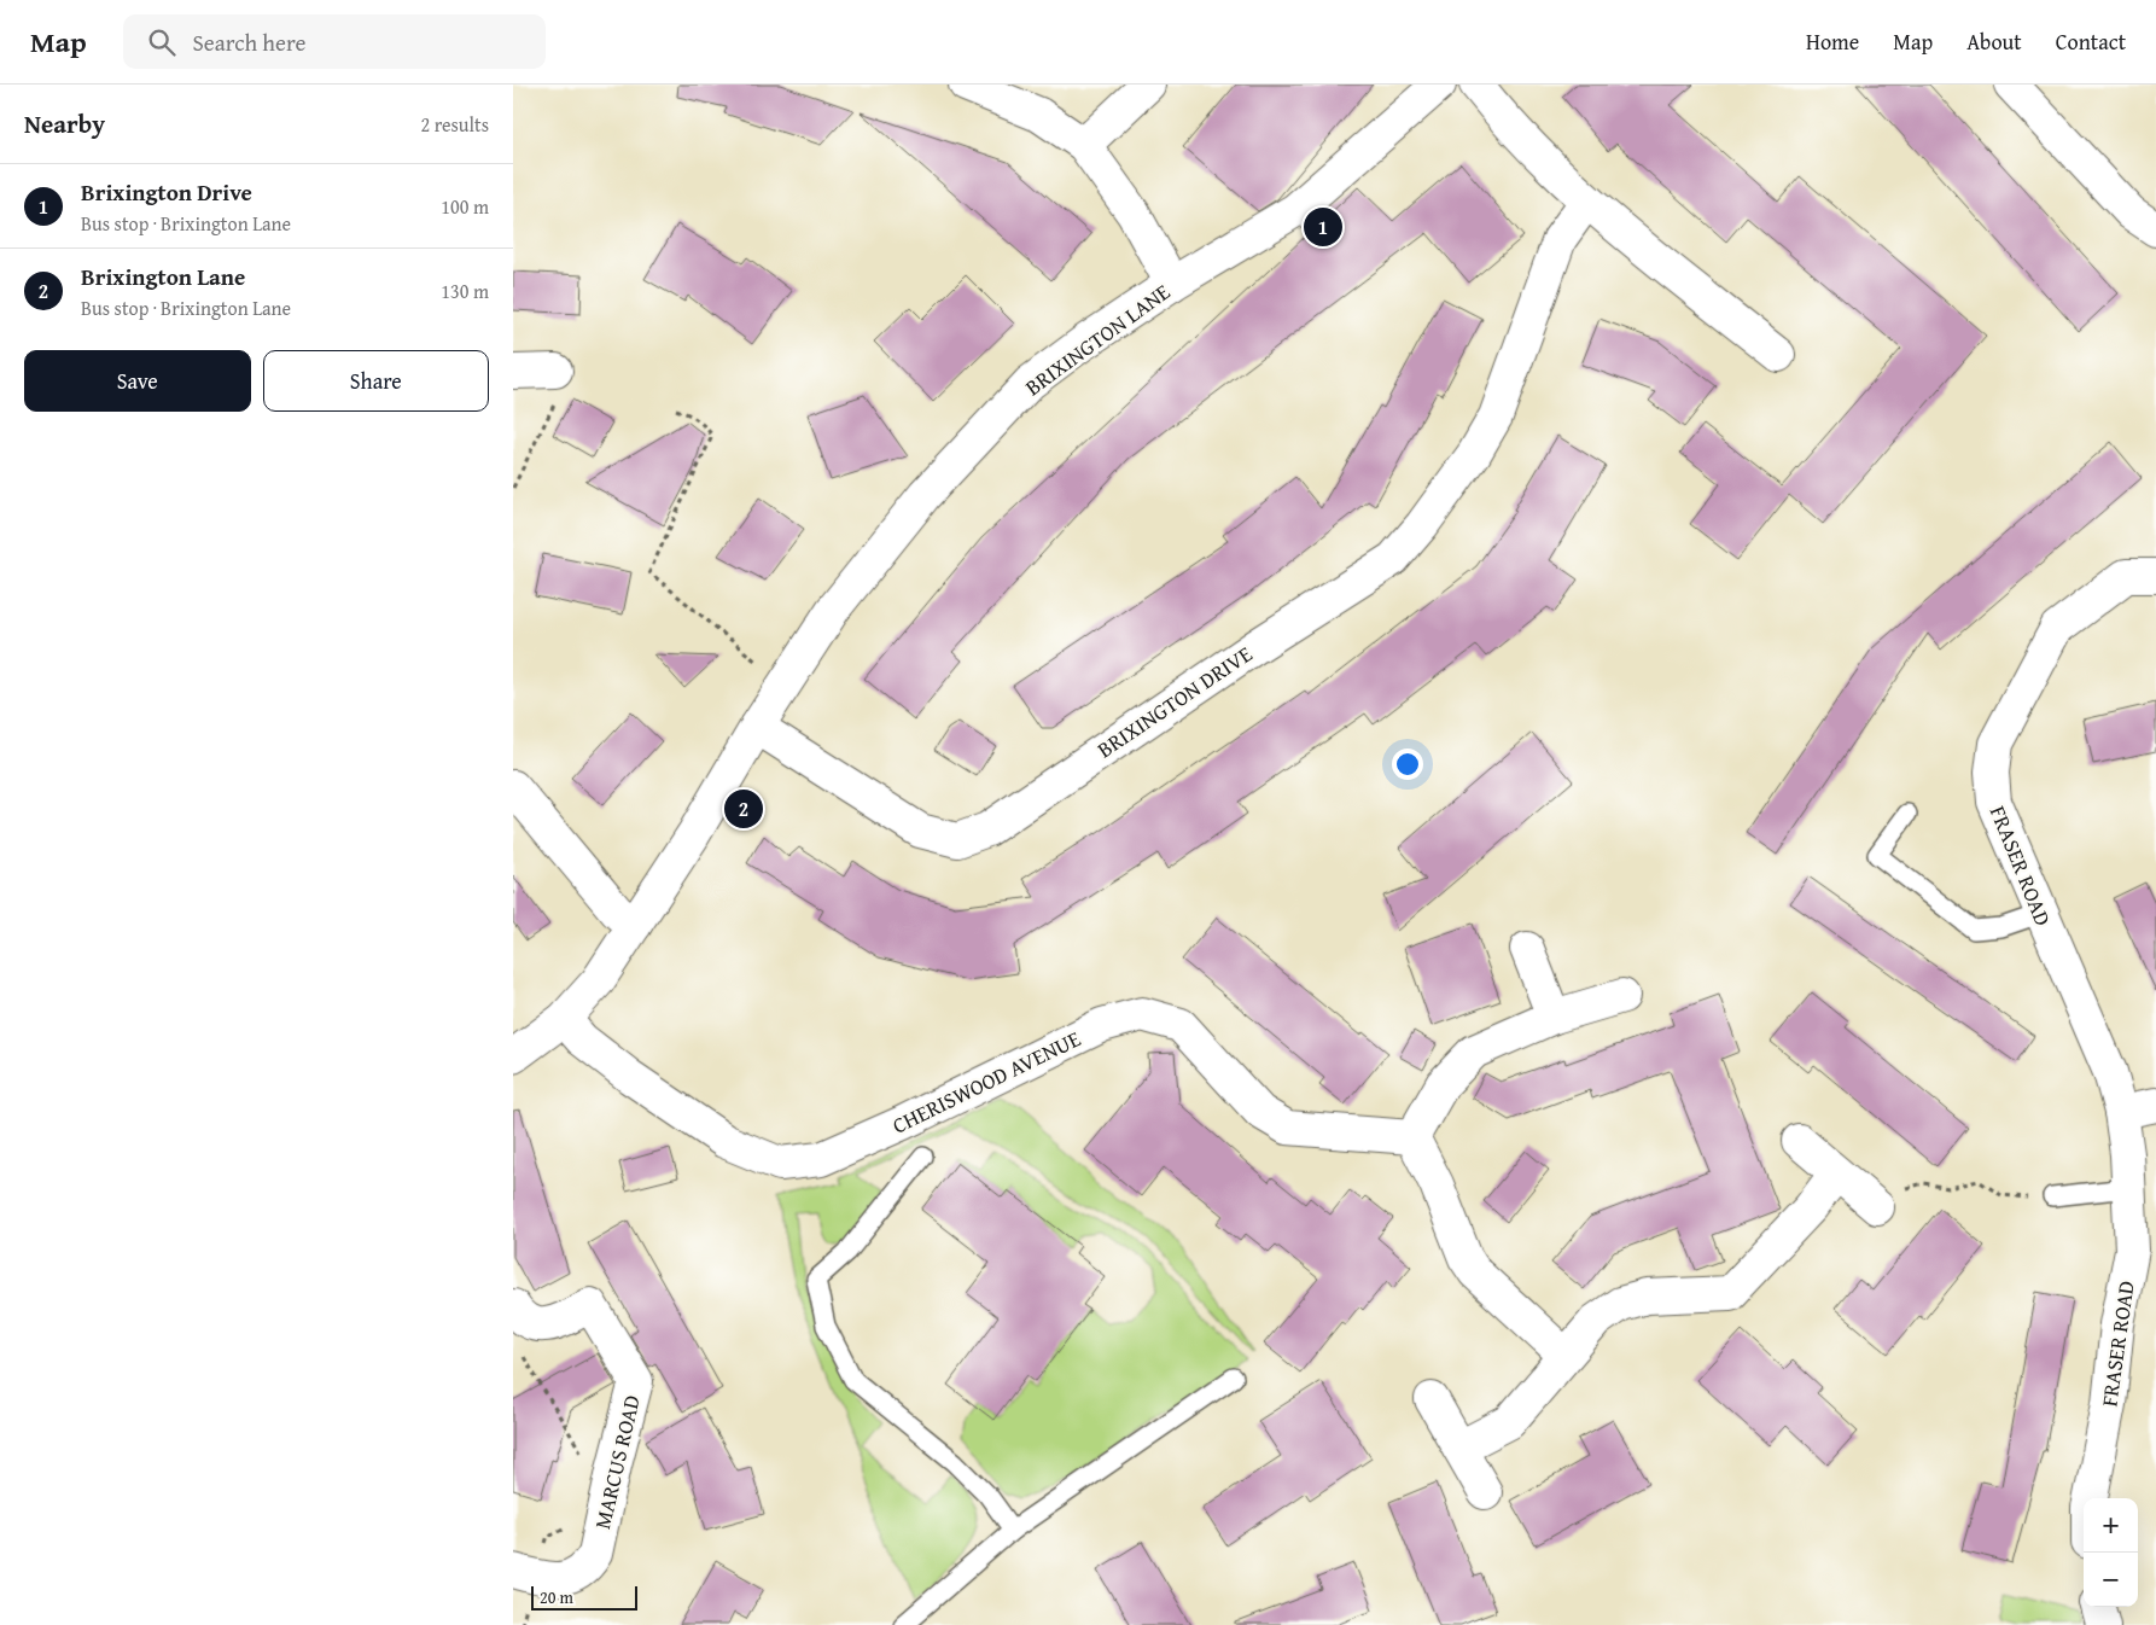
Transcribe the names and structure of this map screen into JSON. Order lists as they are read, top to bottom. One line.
{"streets":{"street":["BRIXINGTON LANE","BRIXINGTON DRIVE","FRASER ROAD","CHERISWOOD AVENUE","MARCUS ROAD"]},"crossings":[["BRIXINGTON LANE","BRIXINGTON DRIVE"],["BRIXINGTON LANE","CHERISWOOD AVENUE"]],"scale_bar":"20 m","page":{"header":"Map","search":"Search here","nav":["Home","Map","About","Contact"],"heading":["Nearby","2 results"],"list":[{"mark":"1","name":"Brixington Drive","note":"Bus stop · Brixington Lane","value":"100 m"},{"mark":"2","name":"Brixington Lane","note":"Bus stop · Brixington Lane","value":"130 m"}],"pins":["1","2"],"buttons":["Save","Share"],"map_buttons":["+","−"],"scale":"20 m"}}
